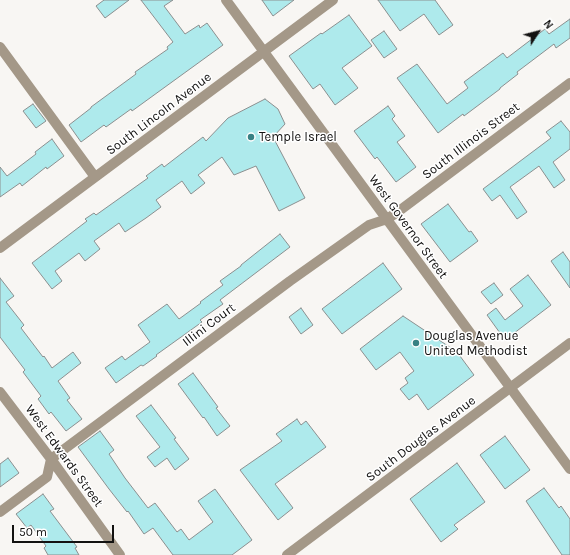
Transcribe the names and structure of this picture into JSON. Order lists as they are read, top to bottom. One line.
{"streets":{"street":["South Lincoln Avenue","South Illinois Street","West Governor Street","Illini Court","South Douglas Avenue","West Edwards Street"]},"crossings":[["South Lincoln Avenue","West Governor Street"],["South Illinois Street","West Governor Street"],["South Illinois Street","Illini Court"],["West Governor Street","Illini Court"],["West Governor Street","South Douglas Avenue"],["Illini Court","West Edwards Street"]],"places":["Temple Israel","Douglas Avenue United Methodist"],"scale_bar":"50 m","north":"top right"}
